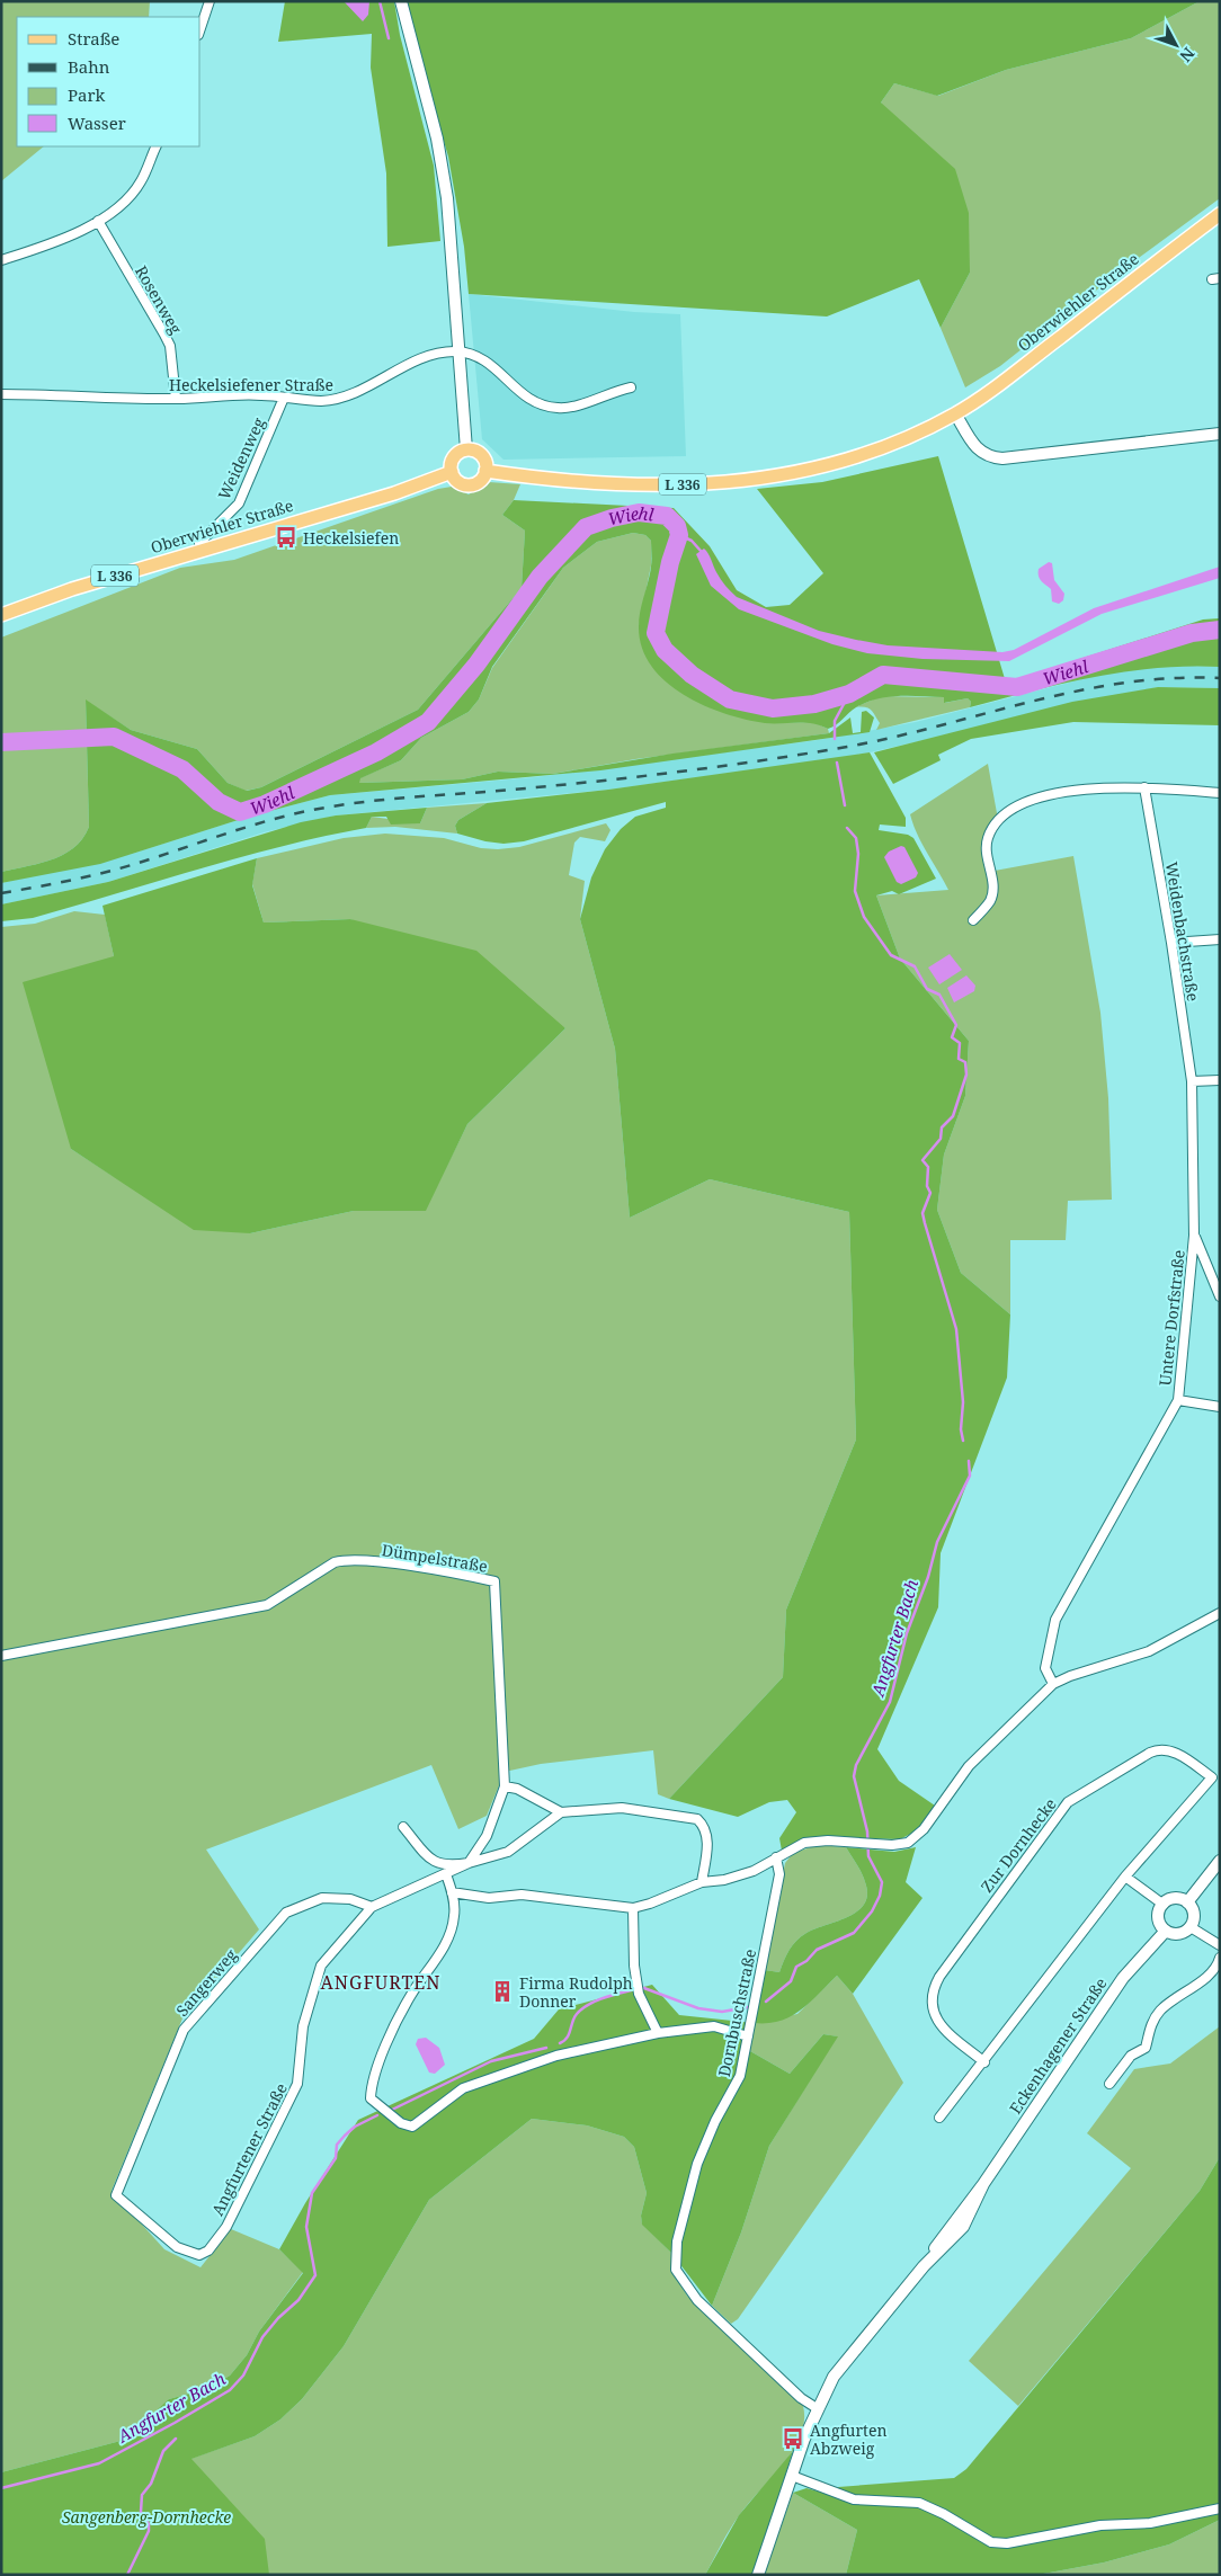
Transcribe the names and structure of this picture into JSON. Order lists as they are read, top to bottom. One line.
{"streets":{"main road":["Oberwiehler Straße","L 336","Eckenhagener Straße"],"street":["Rosenweg","Heckelsiefener Straße","Weidenweg","Weidenbachstraße","Untere Dorfstraße","Dümpelstraße","Zur Dornhecke","Sangerweg","Dornbuschstraße","Angfurtener Straße"]},"crossings":[["Rosenweg","Heckelsiefener Straße"],["Oberwiehler Straße","Weidenweg"],["Heckelsiefener Straße","Weidenweg"],["Weidenbachstraße","Untere Dorfstraße"],["Dümpelstraße","Angfurtener Straße"],["Sangerweg","Angfurtener Straße"],["Dornbuschstraße","Eckenhagener Straße"]],"districts":["ANGFURTEN"],"water":["Wiehl","Angfurter Bach"],"parks":["Sangenberg-Dornhecke"],"places":{"bus stop":["Heckelsiefen","Angfurten Abzweig"],"building":["Firma Rudolph Donner"]},"legend":["Straße","Bahn","Park","Wasser"],"north":"bottom right"}
